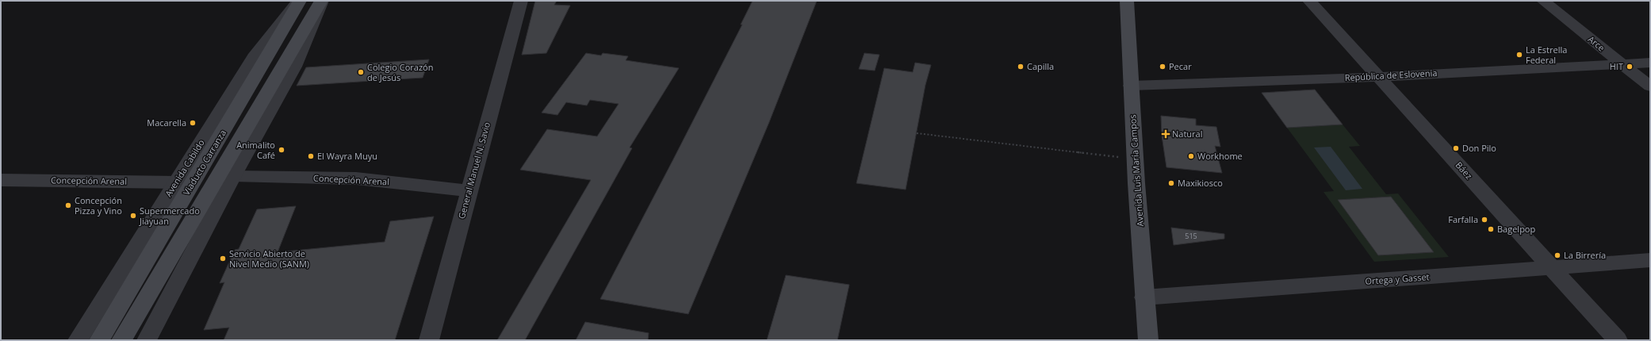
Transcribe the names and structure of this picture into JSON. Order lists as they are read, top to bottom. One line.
{"streets":{"main road":["Viaducto Carranza","Avenida Luis María Campos"],"street":["Arce","República de Eslovenia","Avenida Cabildo","General Manuel N. Savio","Báez","Concepción Arenal","Ortega y Gasset"]},"crossings":[["Arce","República de Eslovenia"],["República de Eslovenia","Avenida Luis María Campos"],["República de Eslovenia","Báez"],["Viaducto Carranza","Avenida Cabildo"],["Avenida Cabildo","Concepción Arenal"],["General Manuel N. Savio","Concepción Arenal"],["Avenida Luis María Campos","Ortega y Gasset"],["Báez","Ortega y Gasset"]],"places":{"other":["La Estrella Federal","Capilla","Pecar","HIT","Colegio Corazón de Jesús","Macarella","Don Pilo","Animalito Café","El Wayra Muyu","Workhome","Maxikiosco","Concepción Pizza y Vino","Supermercado Jiayuan","Farfalla","Bagelpop","La Birrería","Servicio Abierto de Nivel Medio (SANM)"],"health":["Natural"]},"house_numbers":["515"]}
